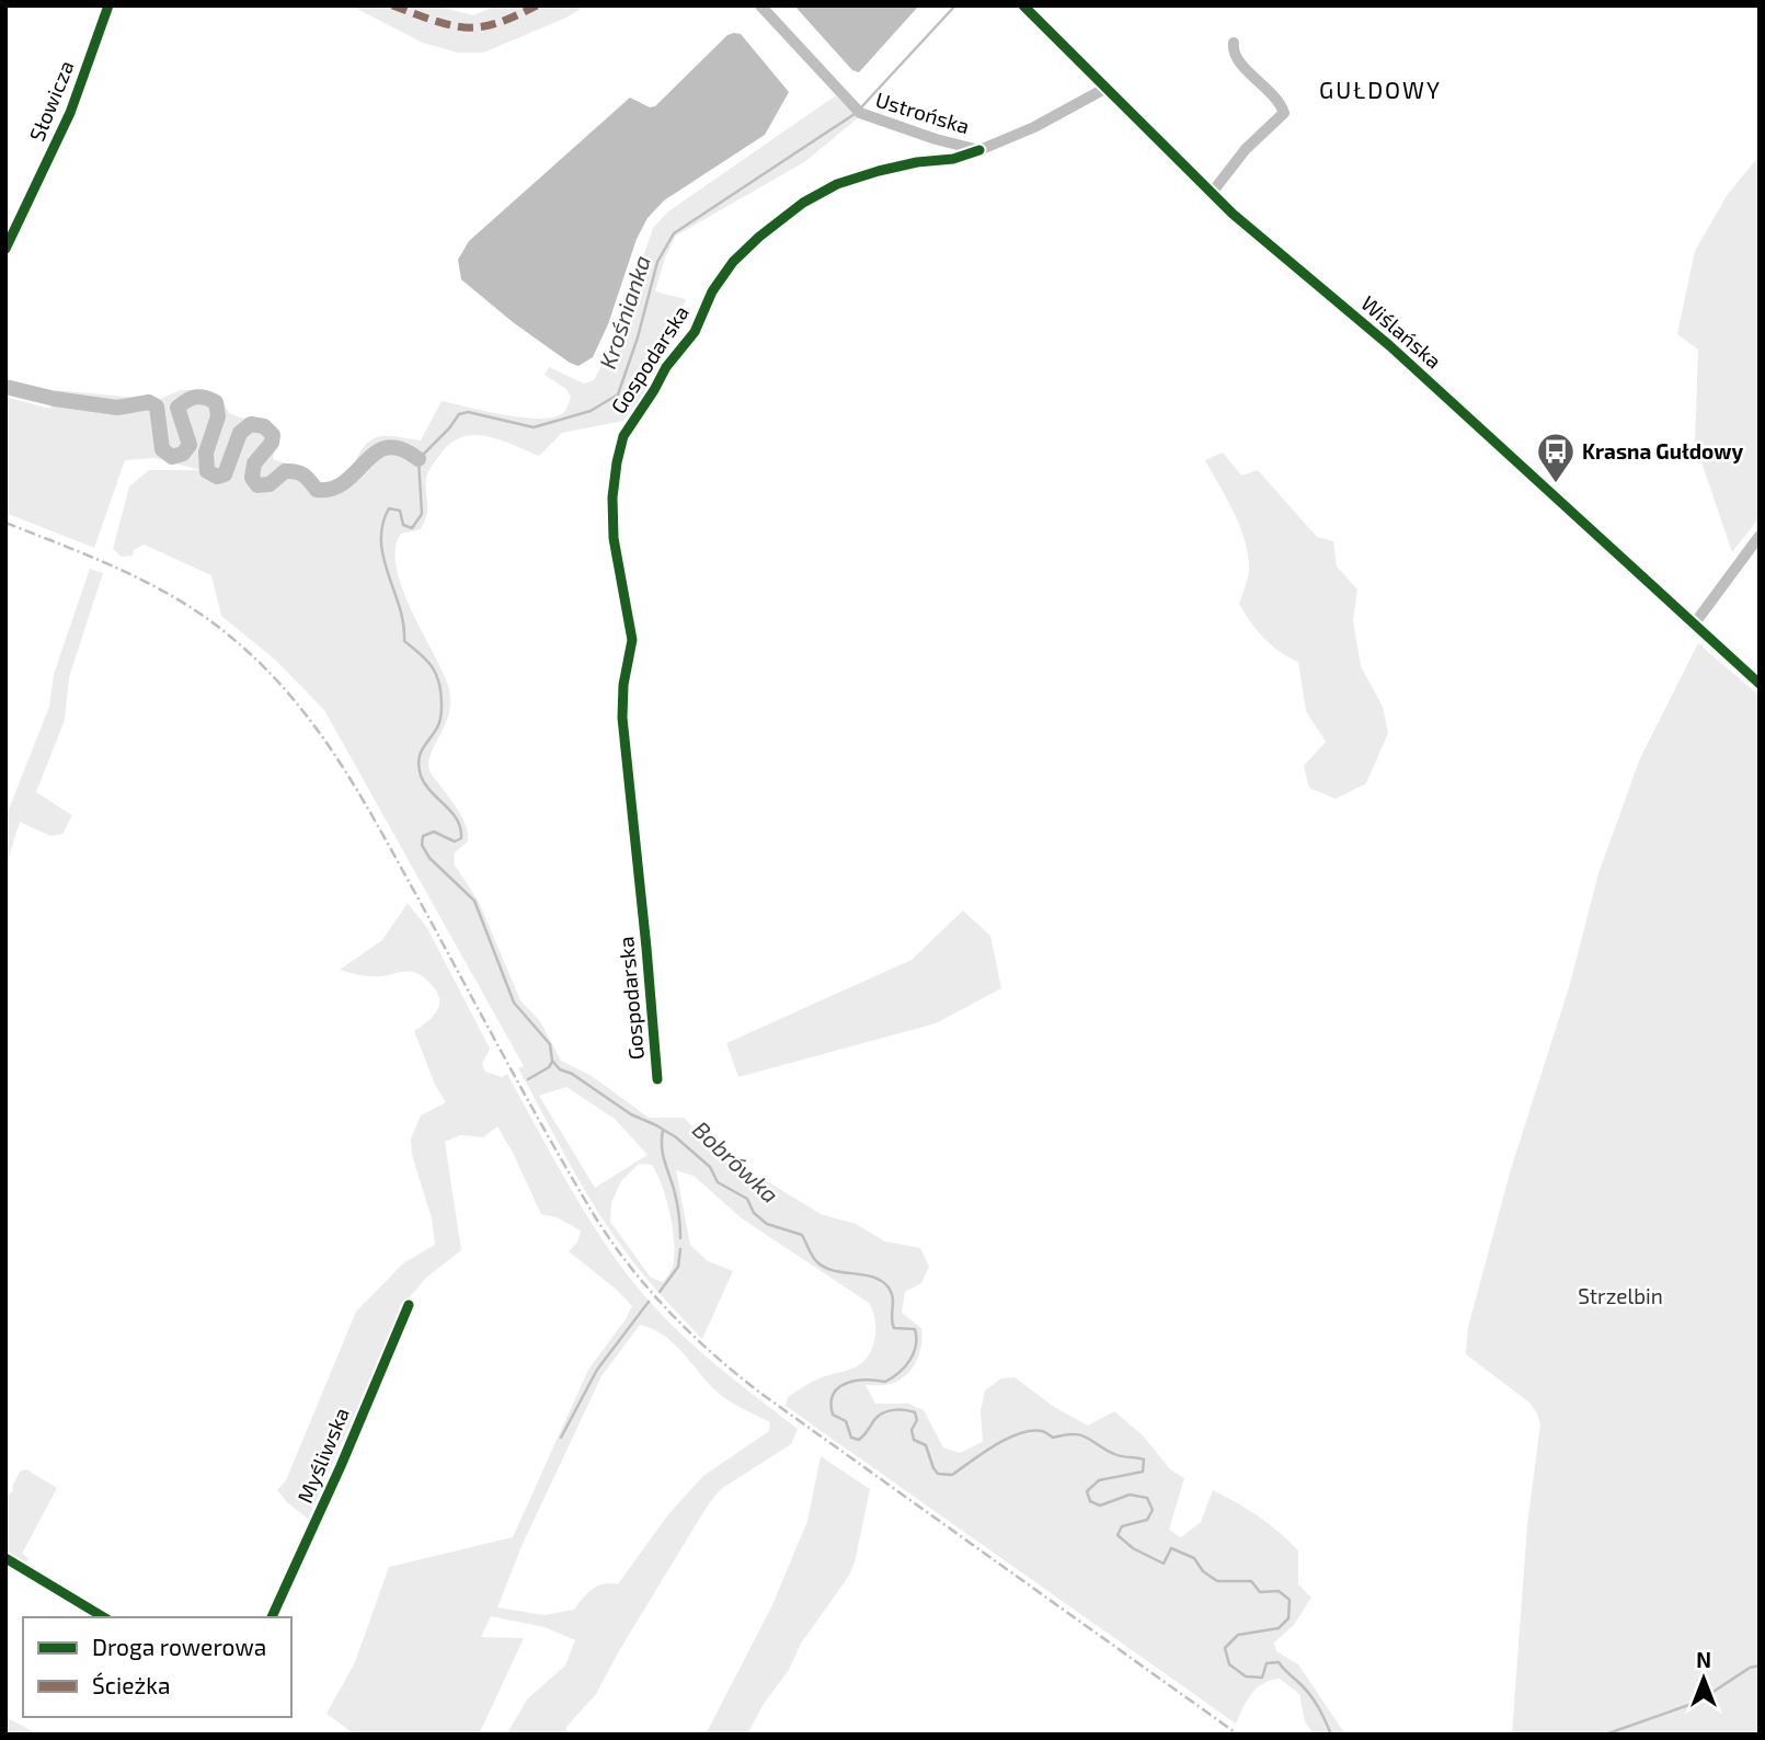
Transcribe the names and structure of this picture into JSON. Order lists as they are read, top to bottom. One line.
{"streets":{"street":["Słowicza","Ustrońska","Wiślańska","Gospodarska","Myśliwska"]},"crossings":[["Ustrońska","Wiślańska"],["Ustrońska","Gospodarska"]],"districts":["GUŁDOWY"],"water":["Krośnianka","Bobrówka"],"parks":["Strzelbin"],"places":{"bus stop":["Krasna Gułdowy"]},"legend":["Droga rowerowa","Ścieżka"],"north":"top"}
